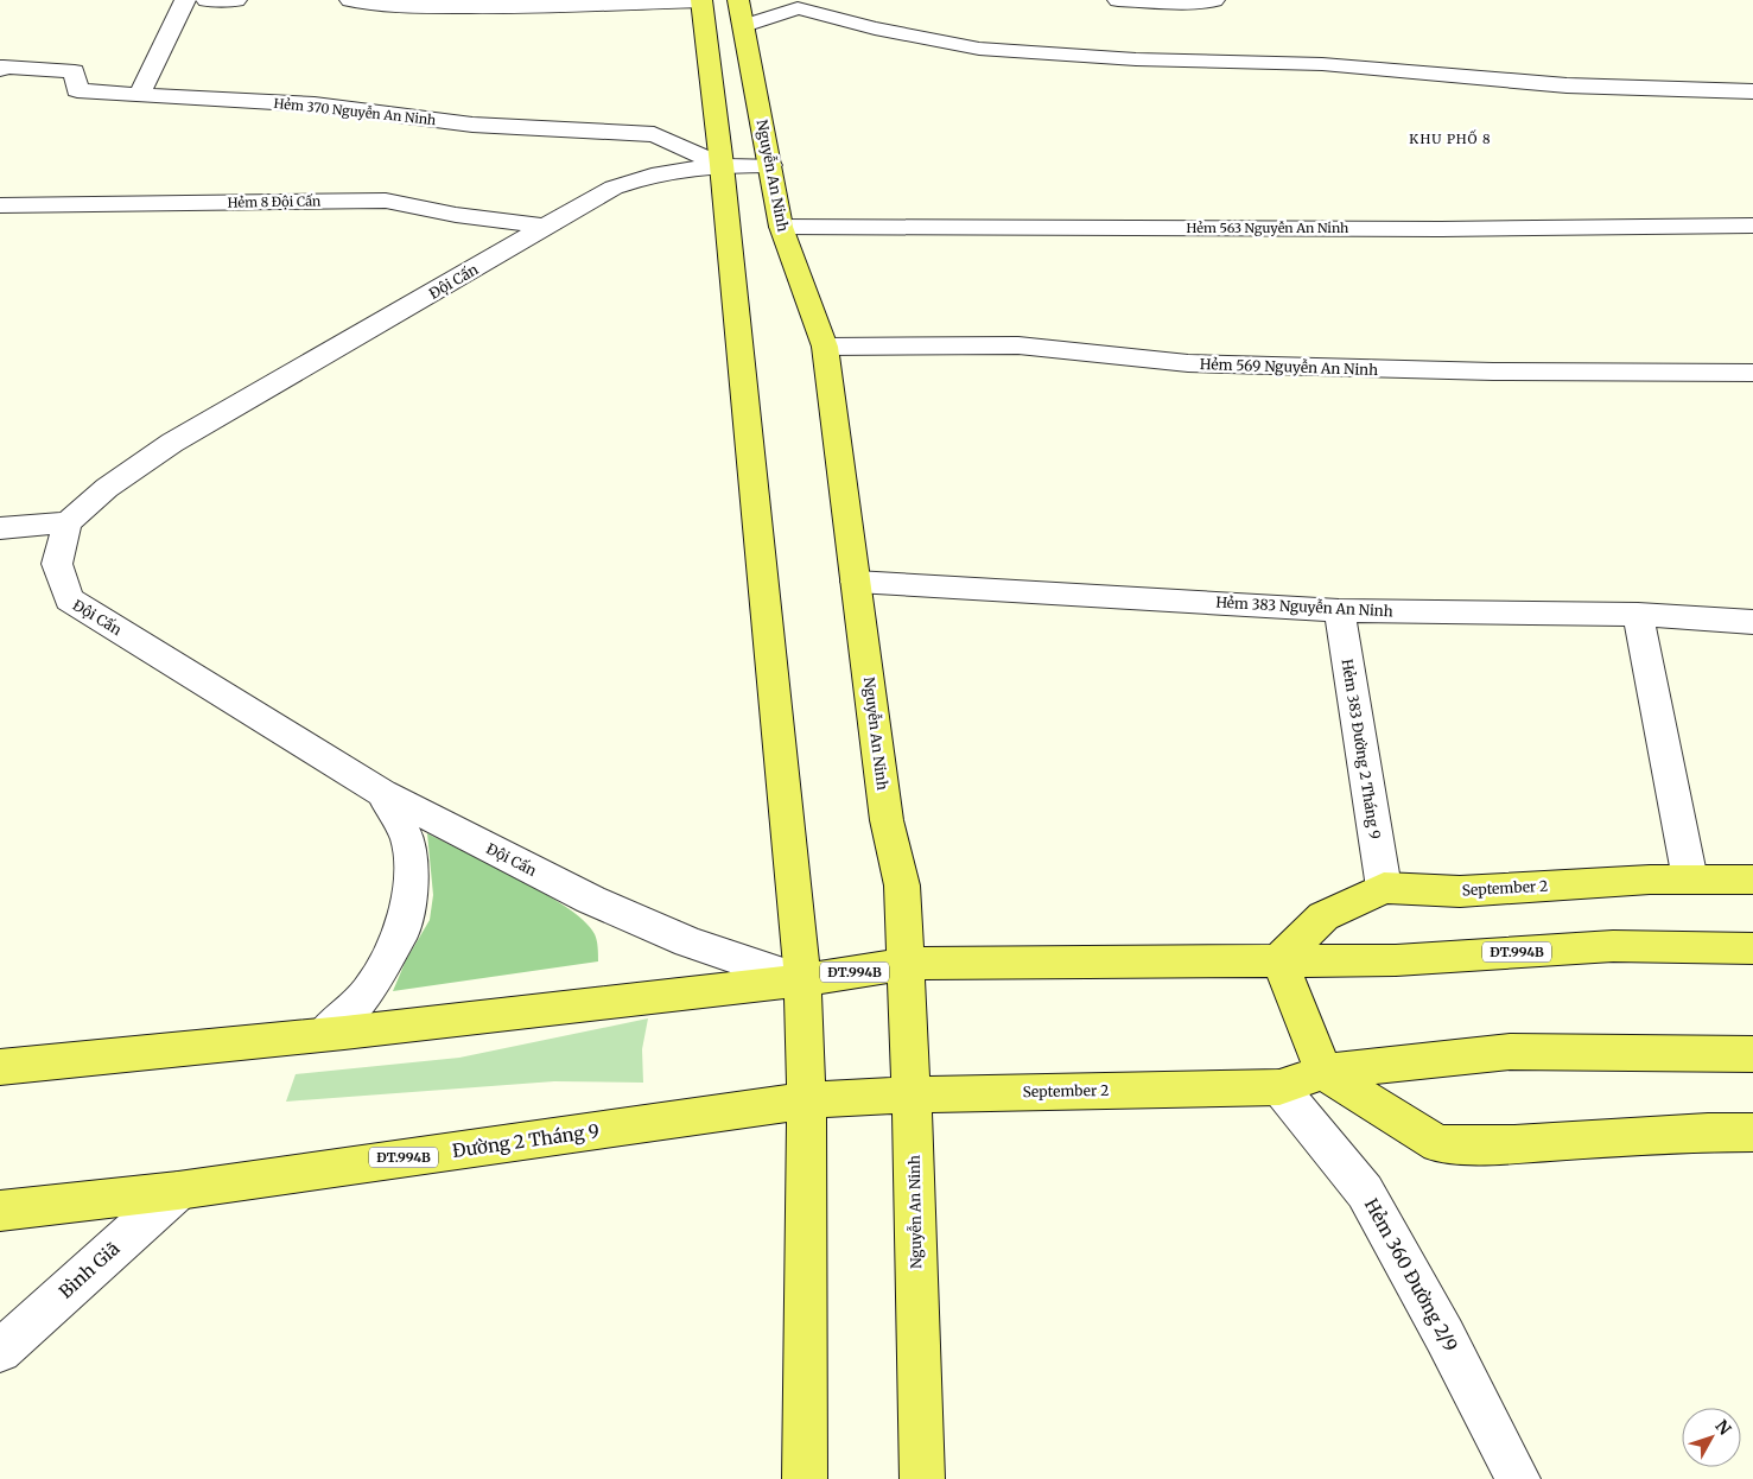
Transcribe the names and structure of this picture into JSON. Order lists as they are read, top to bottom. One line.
{"streets":{"main road":["Nguyễn An Ninh","September 2","ĐT.994B","Đường 2 Tháng 9"],"street":["Hẻm 370 Nguyễn An Ninh","Hẻm 8 Đội Cấn","Hẻm 563 Nguyễn An Ninh","Đội Cấn","Hẻm 569 Nguyễn An Ninh","Hẻm 383 Nguyễn An Ninh","Hẻm 383 Đường 2 Tháng 9","Bình Giã","Hẻm 360 Đường 2/9"]},"crossings":[["Hẻm 370 Nguyễn An Ninh","Đội Cấn"],["Nguyễn An Ninh","Hẻm 563 Nguyễn An Ninh"],["Nguyễn An Ninh","Đội Cấn"],["Nguyễn An Ninh","Hẻm 569 Nguyễn An Ninh"],["Nguyễn An Ninh","Hẻm 383 Nguyễn An Ninh"],["Nguyễn An Ninh","September 2"],["Nguyễn An Ninh","ĐT.994B"],["Nguyễn An Ninh","Đường 2 Tháng 9"],["Hẻm 8 Đội Cấn","Đội Cấn"],["Đội Cấn","ĐT.994B"],["Hẻm 383 Nguyễn An Ninh","Hẻm 383 Đường 2 Tháng 9"],["Hẻm 383 Đường 2 Tháng 9","September 2"],["September 2","ĐT.994B"],["September 2","Đường 2 Tháng 9"],["September 2","Hẻm 360 Đường 2/9"],["Đường 2 Tháng 9","Bình Giã"]],"districts":["KHU PHỐ 8"],"north":"top right"}
